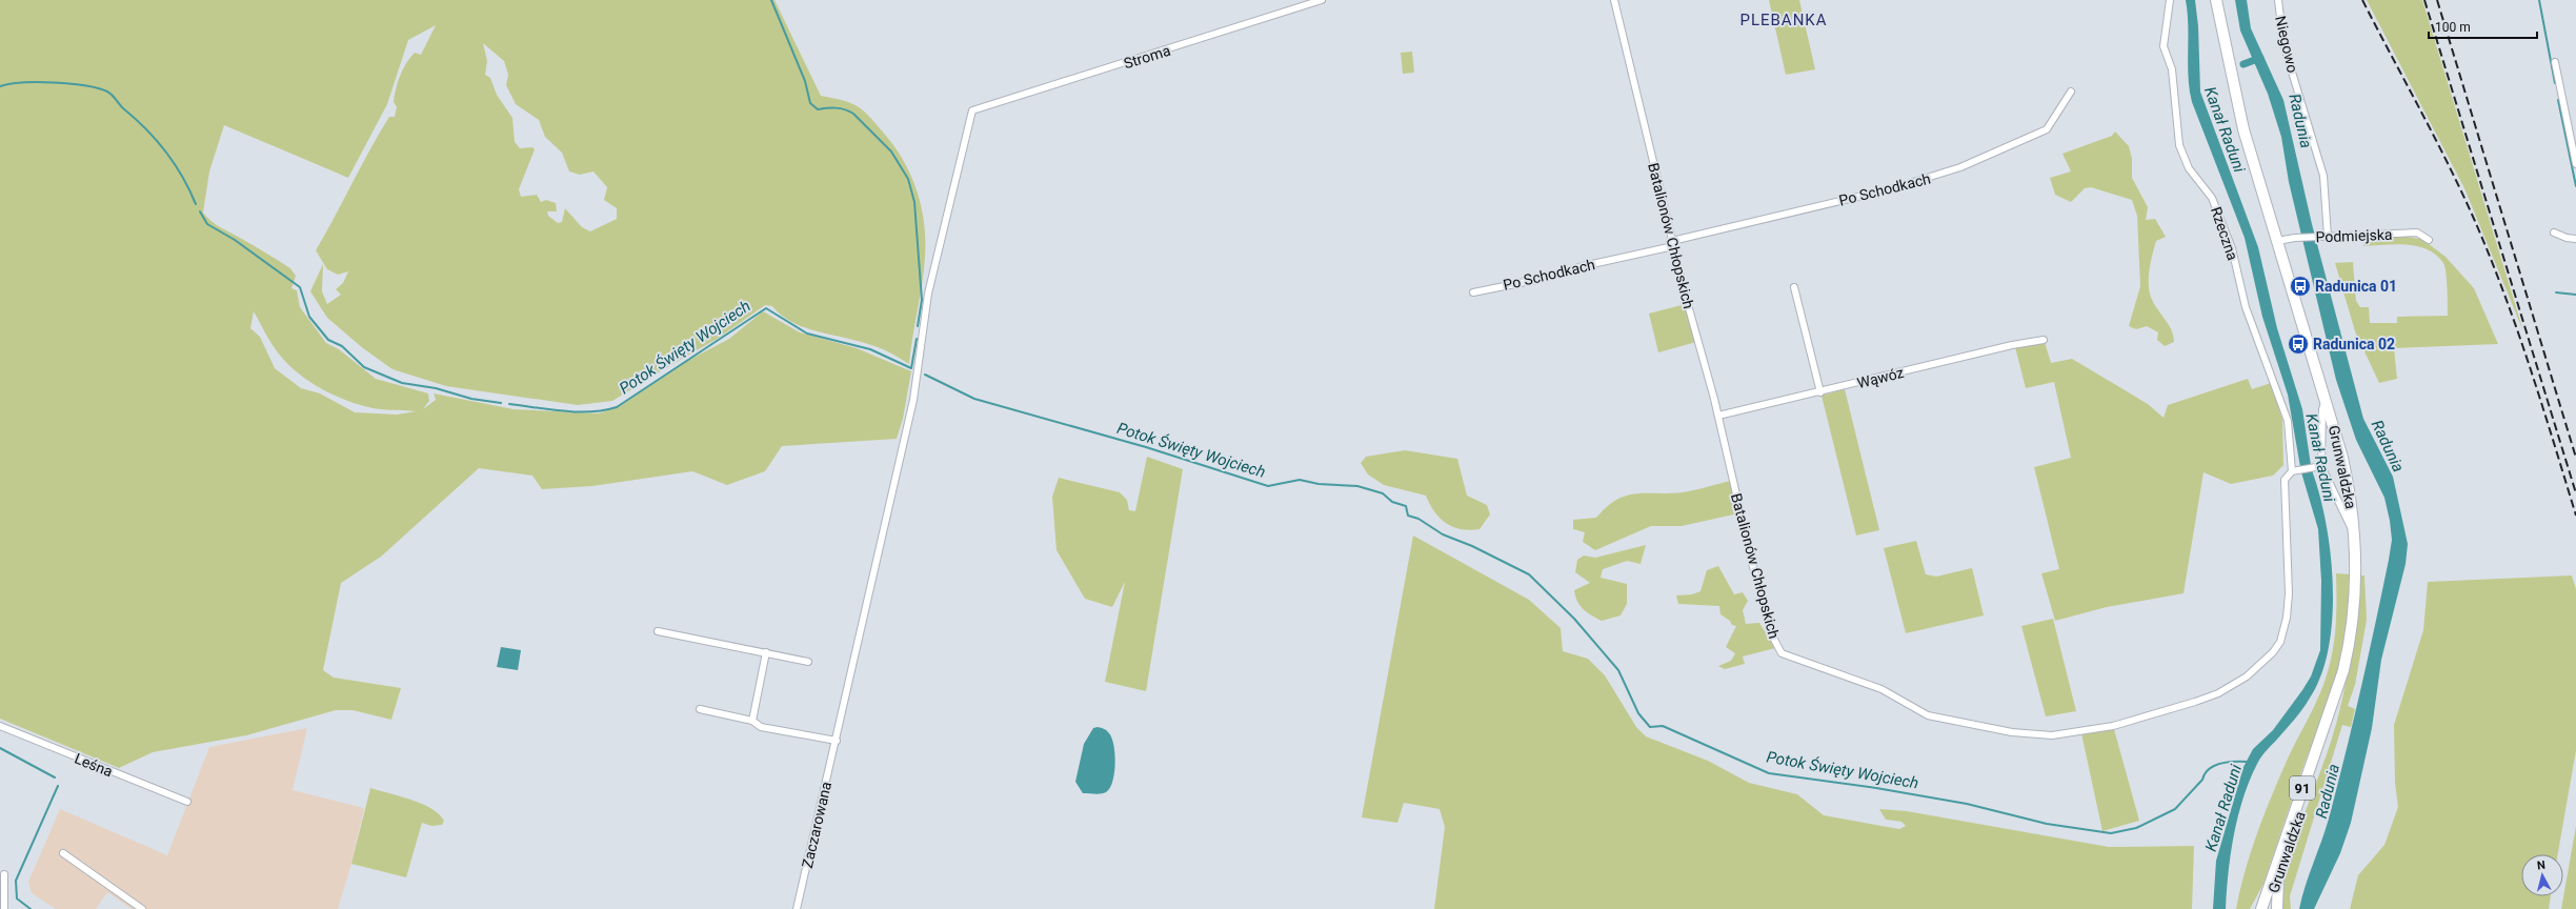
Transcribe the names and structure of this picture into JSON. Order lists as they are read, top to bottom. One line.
{"streets":{"main road":["Grunwaldzka","91"],"street":["Niegowo","Stroma","Po Schodkach","Rzeczna","Batalionów Chłopskich","Podmiejska","Wąwóz","Leśna","Zaczarowana"]},"crossings":[["Niegowo","Podmiejska"],["Stroma","Zaczarowana"],["Po Schodkach","Batalionów Chłopskich"],["Rzeczna","Batalionów Chłopskich"],["Batalionów Chłopskich","Wąwóz"],["Podmiejska","Grunwaldzka"],["Podmiejska","91"],["Grunwaldzka","91"]],"districts":["PLEBANKA"],"water":["Radunia","Kanał Raduni","Potok Święty Wojciech"],"places":{"bus stop":["Radunica 01","Radunica 02"]},"scale_bar":"100 m","north":"top"}
